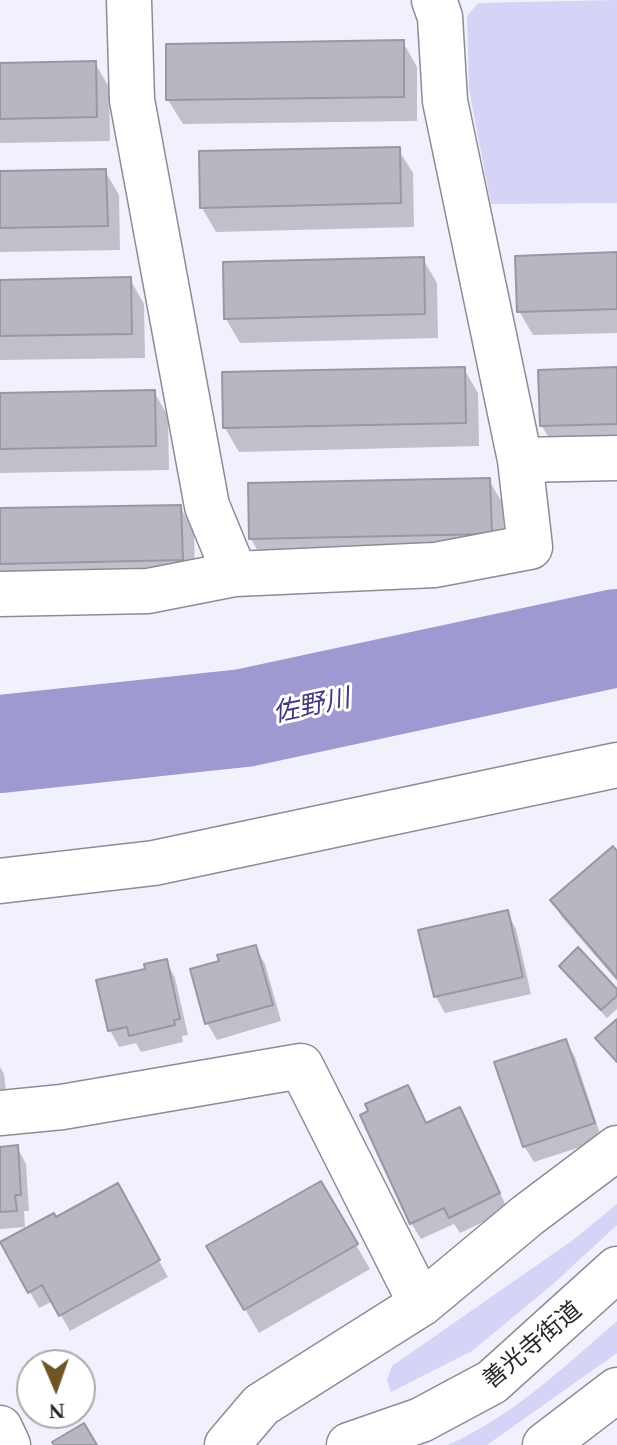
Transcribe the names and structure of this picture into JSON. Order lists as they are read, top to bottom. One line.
{"streets":{"street":["善光寺街道"]},"water":["佐野川"],"north":"bottom"}
